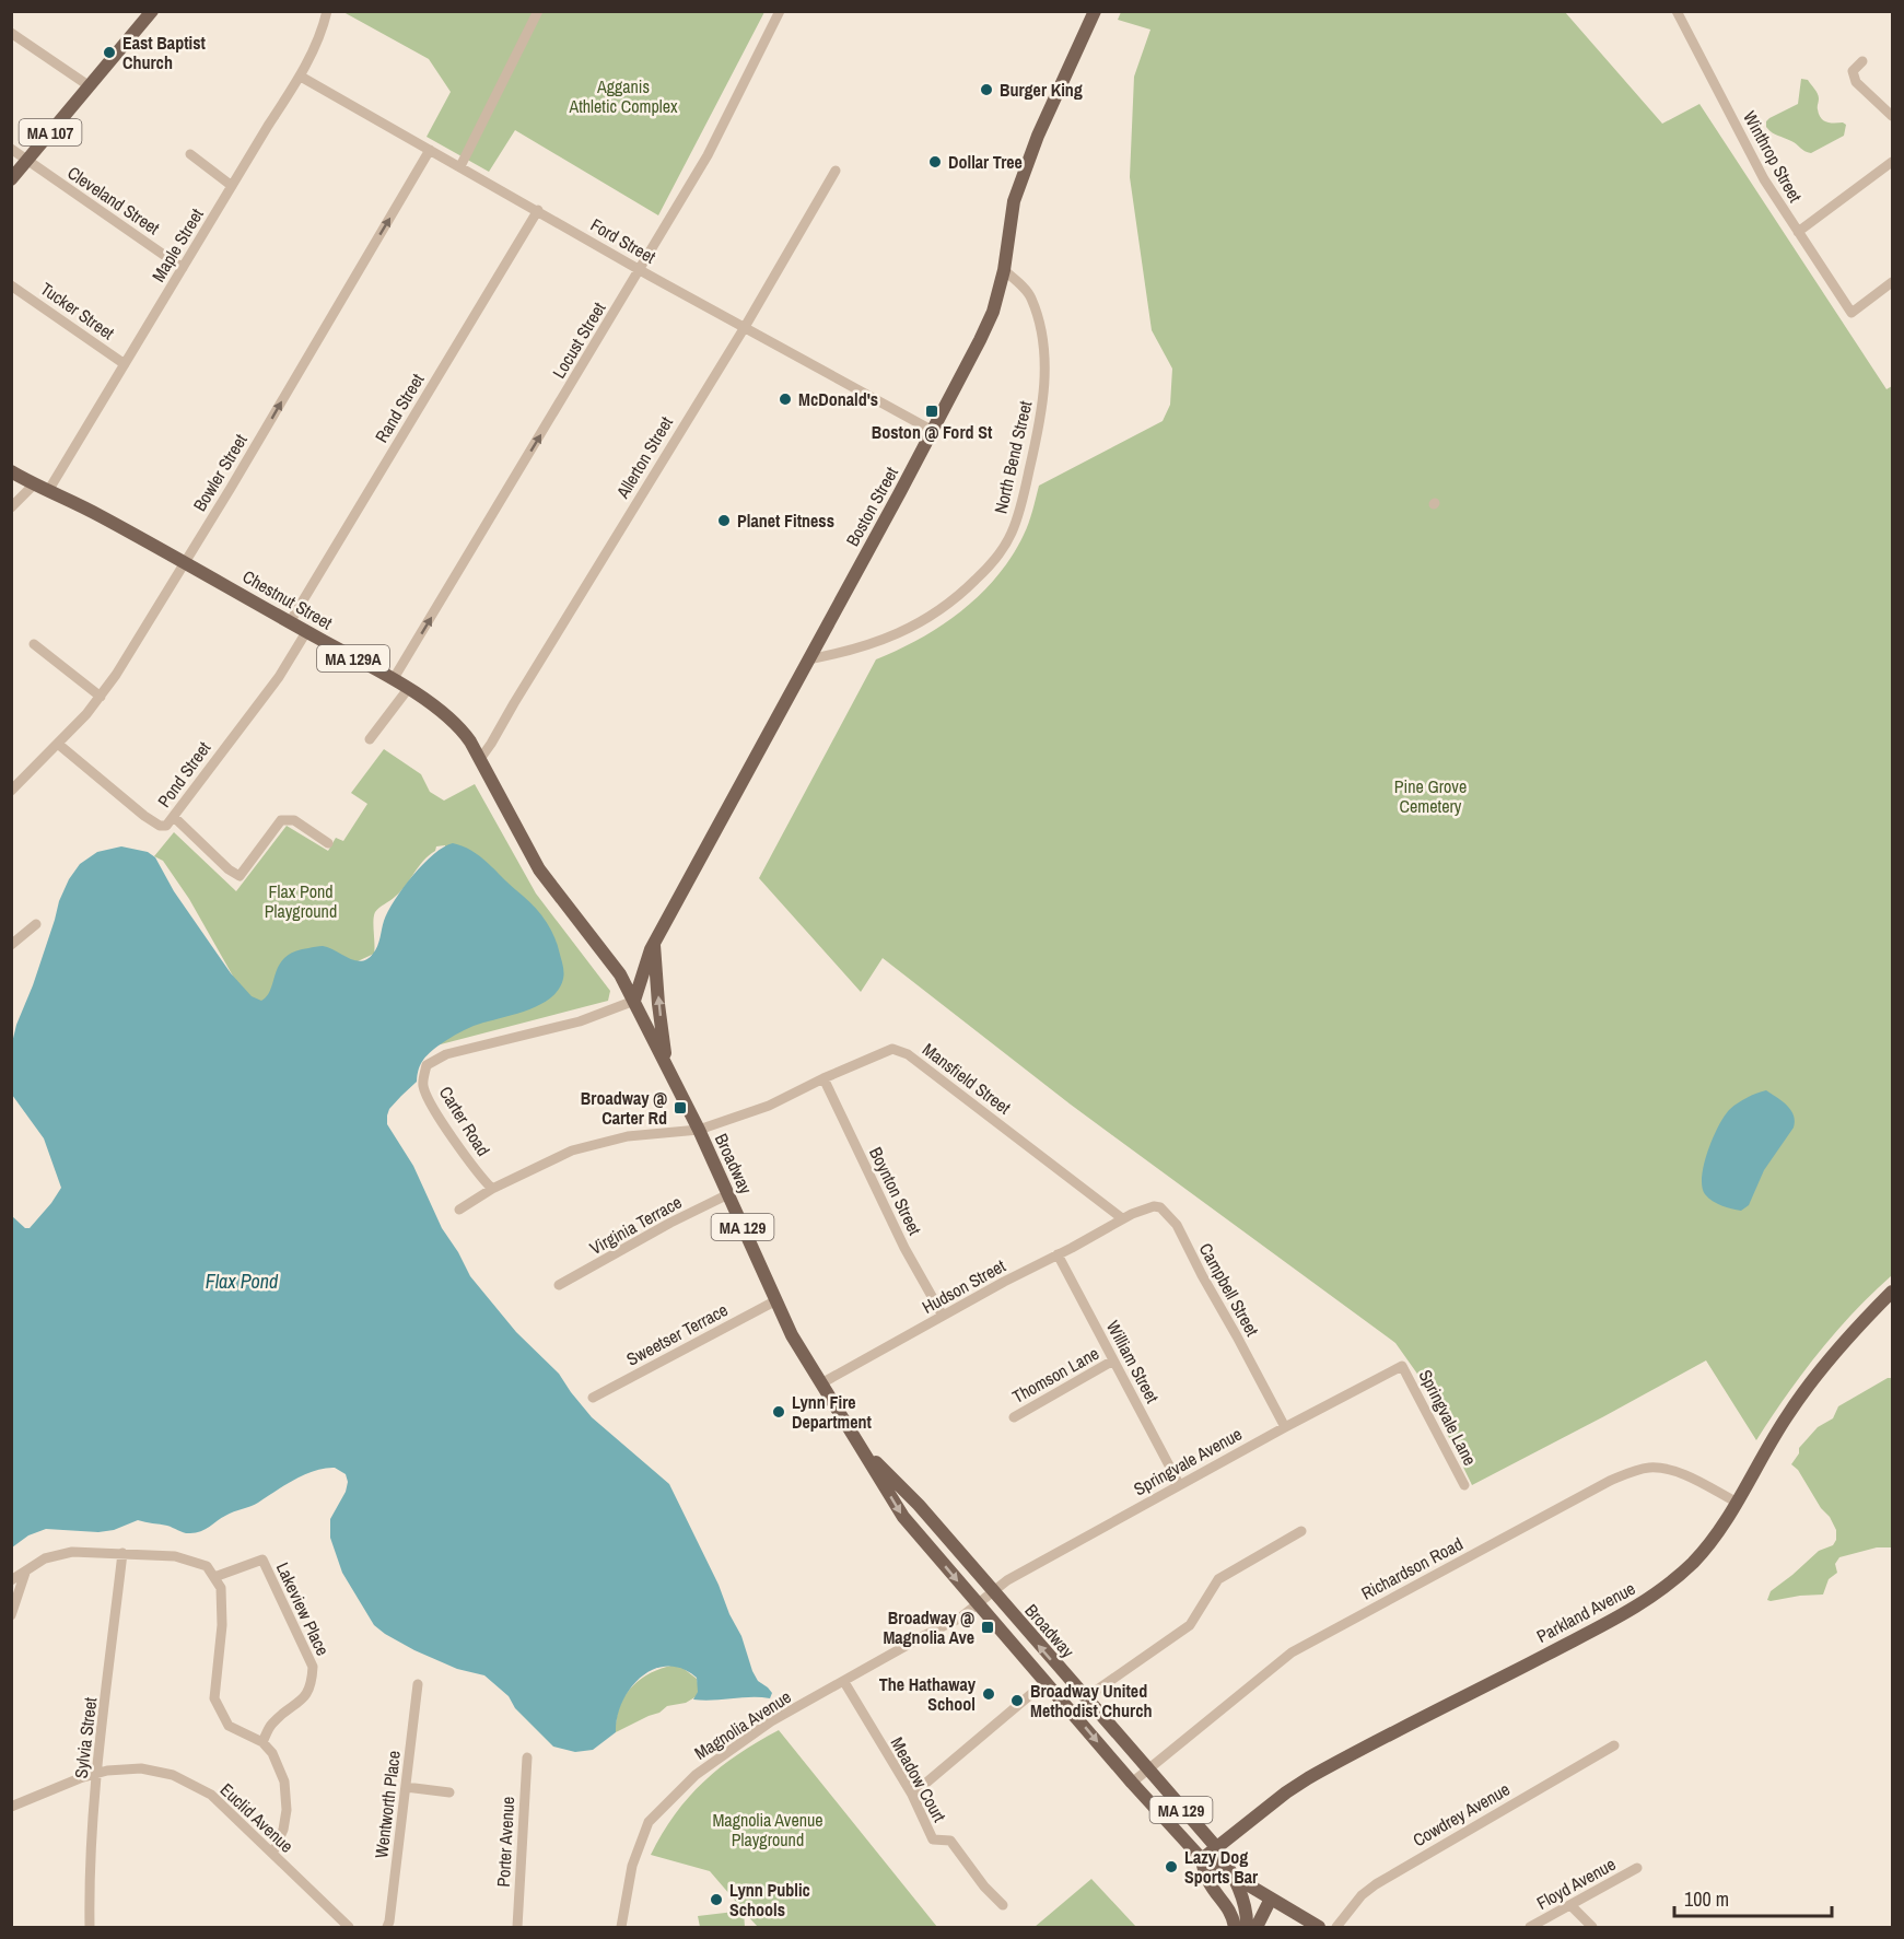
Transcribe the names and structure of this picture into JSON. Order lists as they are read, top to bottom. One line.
{"streets":{"main road":["MA 107","Boston Street","Chestnut Street","MA 129A","Broadway","MA 129","Parkland Avenue"],"street":["Winthrop Street","Cleveland Street","Ford Street","Maple Street","Tucker Street","Locust Street","Rand Street","Allerton Street","North Bend Street","Bowler Street","Pond Street","Mansfield Street","Carter Road","Boynton Street","Virginia Terrace","Hudson Street","Campbell Street","Sweetser Terrace","William Street","Thomson Lane","Springvale Lane","Springvale Avenue","Richardson Road","Lakeview Place","Magnolia Avenue","Sylvia Street","Meadow Court","Wentworth Place","Cowdrey Avenue","Euclid Avenue","Porter Avenue","Floyd Avenue"]},"crossings":[["MA 107","Cleveland Street"],["Cleveland Street","Maple Street"],["Ford Street","Maple Street"],["Ford Street","Locust Street"],["Ford Street","Rand Street"],["Ford Street","Allerton Street"],["Ford Street","Bowler Street"],["Ford Street","Boston Street"],["Maple Street","Tucker Street"],["Maple Street","Chestnut Street"],["Locust Street","Chestnut Street"],["Rand Street","Chestnut Street"],["Allerton Street","Chestnut Street"],["North Bend Street","Boston Street"],["Bowler Street","Chestnut Street"],["Bowler Street","Pond Street"],["Boston Street","Chestnut Street"],["Boston Street","Carter Road"],["Boston Street","Broadway"],["Boston Street","MA 129"],["Chestnut Street","Pond Street"],["Chestnut Street","Carter Road"],["Chestnut Street","Broadway"],["Mansfield Street","Broadway"],["Mansfield Street","Boynton Street"],["Mansfield Street","Hudson Street"],["Mansfield Street","Campbell Street"],["Carter Road","Broadway"],["Broadway","Virginia Terrace"],["Broadway","MA 129"],["Broadway","Hudson Street"],["Broadway","Sweetser Terrace"],["Broadway","Springvale Avenue"],["Broadway","Richardson Road"],["Broadway","Parkland Avenue"],["Broadway","Magnolia Avenue"],["Boynton Street","Hudson Street"],["Hudson Street","Campbell Street"],["Hudson Street","William Street"],["Campbell Street","Springvale Avenue"],["William Street","Thomson Lane"],["William Street","Springvale Avenue"],["Springvale Lane","Springvale Avenue"],["Springvale Avenue","Magnolia Avenue"],["Richardson Road","Parkland Avenue"],["Magnolia Avenue","Meadow Court"],["Sylvia Street","Euclid Avenue"]],"one_way":["Locust Street","Bowler Street"],"water":["Flax Pond"],"parks":["Agganis Athletic Complex","Pine Grove Cemetery","Flax Pond Playground","Magnolia Avenue Playground"],"places":{"other":["East Baptist Church","Burger King","Dollar Tree","McDonald's","Planet Fitness","Lynn Fire Department","The Hathaway School","Broadway United Methodist Church","Lazy Dog Sports Bar","Lynn Public Schools"],"transit":["Boston @ Ford St","Broadway @ Carter Rd","Broadway @ Magnolia Ave"]},"scale_bar":"100 m"}
